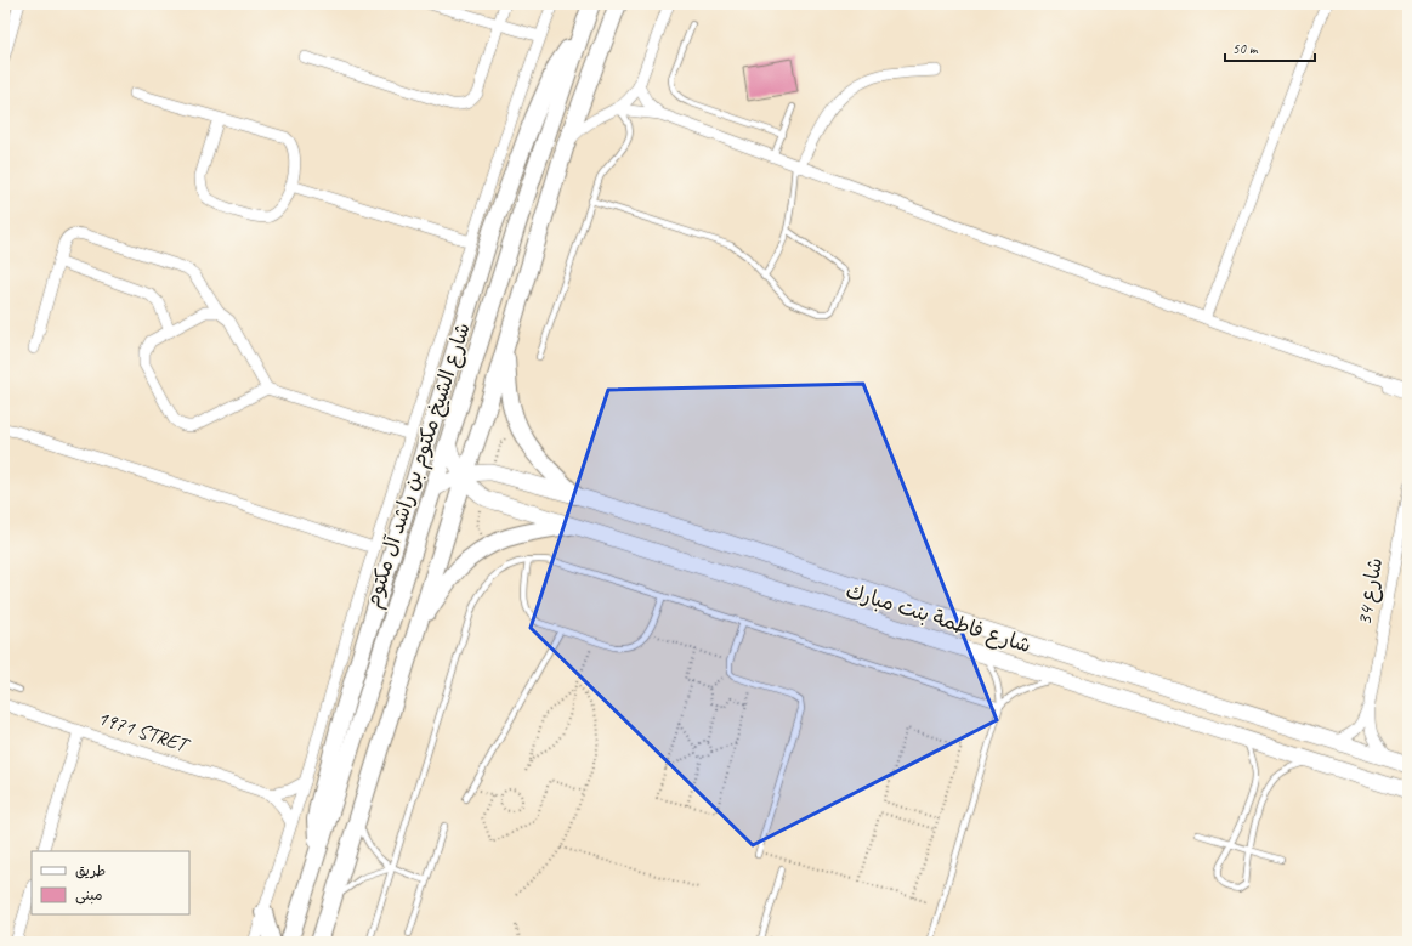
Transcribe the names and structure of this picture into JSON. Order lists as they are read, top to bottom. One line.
{"streets":{"main road":["شارع الشيخ مكتوم بن راشد آل مكتوم"],"street":["شارع 34","شارع فاطمة بنت مبارك","1971 STRET"]},"crossings":[["شارع الشيخ مكتوم بن راشد آل مكتوم","شارع فاطمة بنت مبارك"],["شارع 34","شارع فاطمة بنت مبارك"]],"legend":["طريق","مبنى"],"scale_bar":"50 m"}
